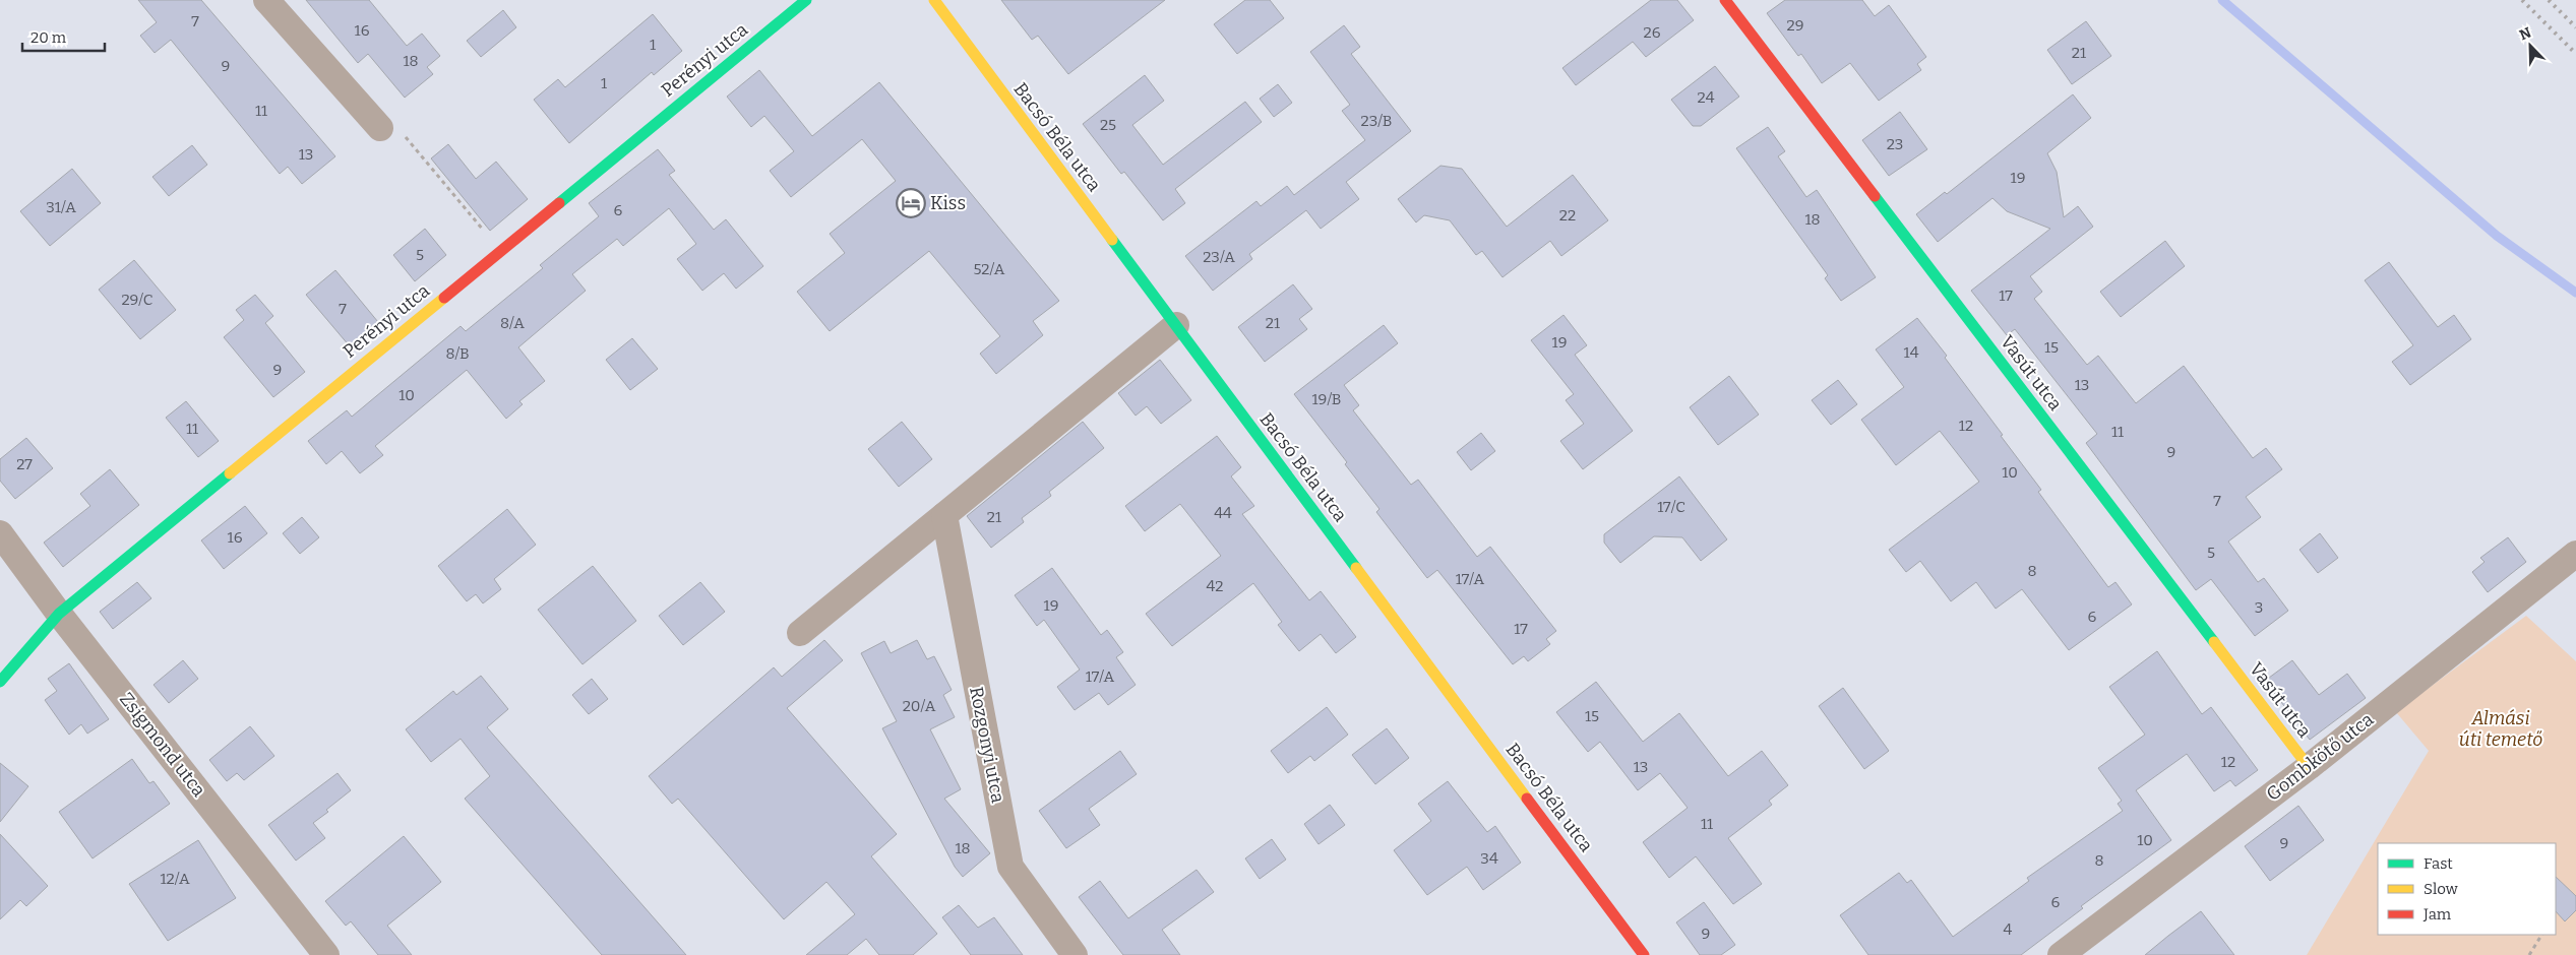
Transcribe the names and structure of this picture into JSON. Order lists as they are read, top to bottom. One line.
{"streets":{"street":["Perényi utca","Bacsó Béla utca","Vasút utca","Zsigmond utca","Rozgonyi utca","Gombkötő utca"]},"crossings":[["Perényi utca","Zsigmond utca"],["Vasút utca","Gombkötő utca"]],"parks":["Almási úti temető"],"places":{"hotel":["Kiss"]},"house_numbers":["7","29","16","26","1","21","18","9","1","24","11","23/B","25","23","13","19","31/A","6","22","18","5","23/A","52/A","17","29/C","7","8/A","21","19","15","14","8/B","9","13","10","19/B","12","11","11","9","27","10","7","17/C","44","21","16","5","8","17/A","42","19","3","6","17","17/A","20/A","15","12","13","11","10","9","18","34","8","12/A","6","4","9"],"legend":["Fast","Slow","Jam"],"scale_bar":"20 m","north":"top left"}
